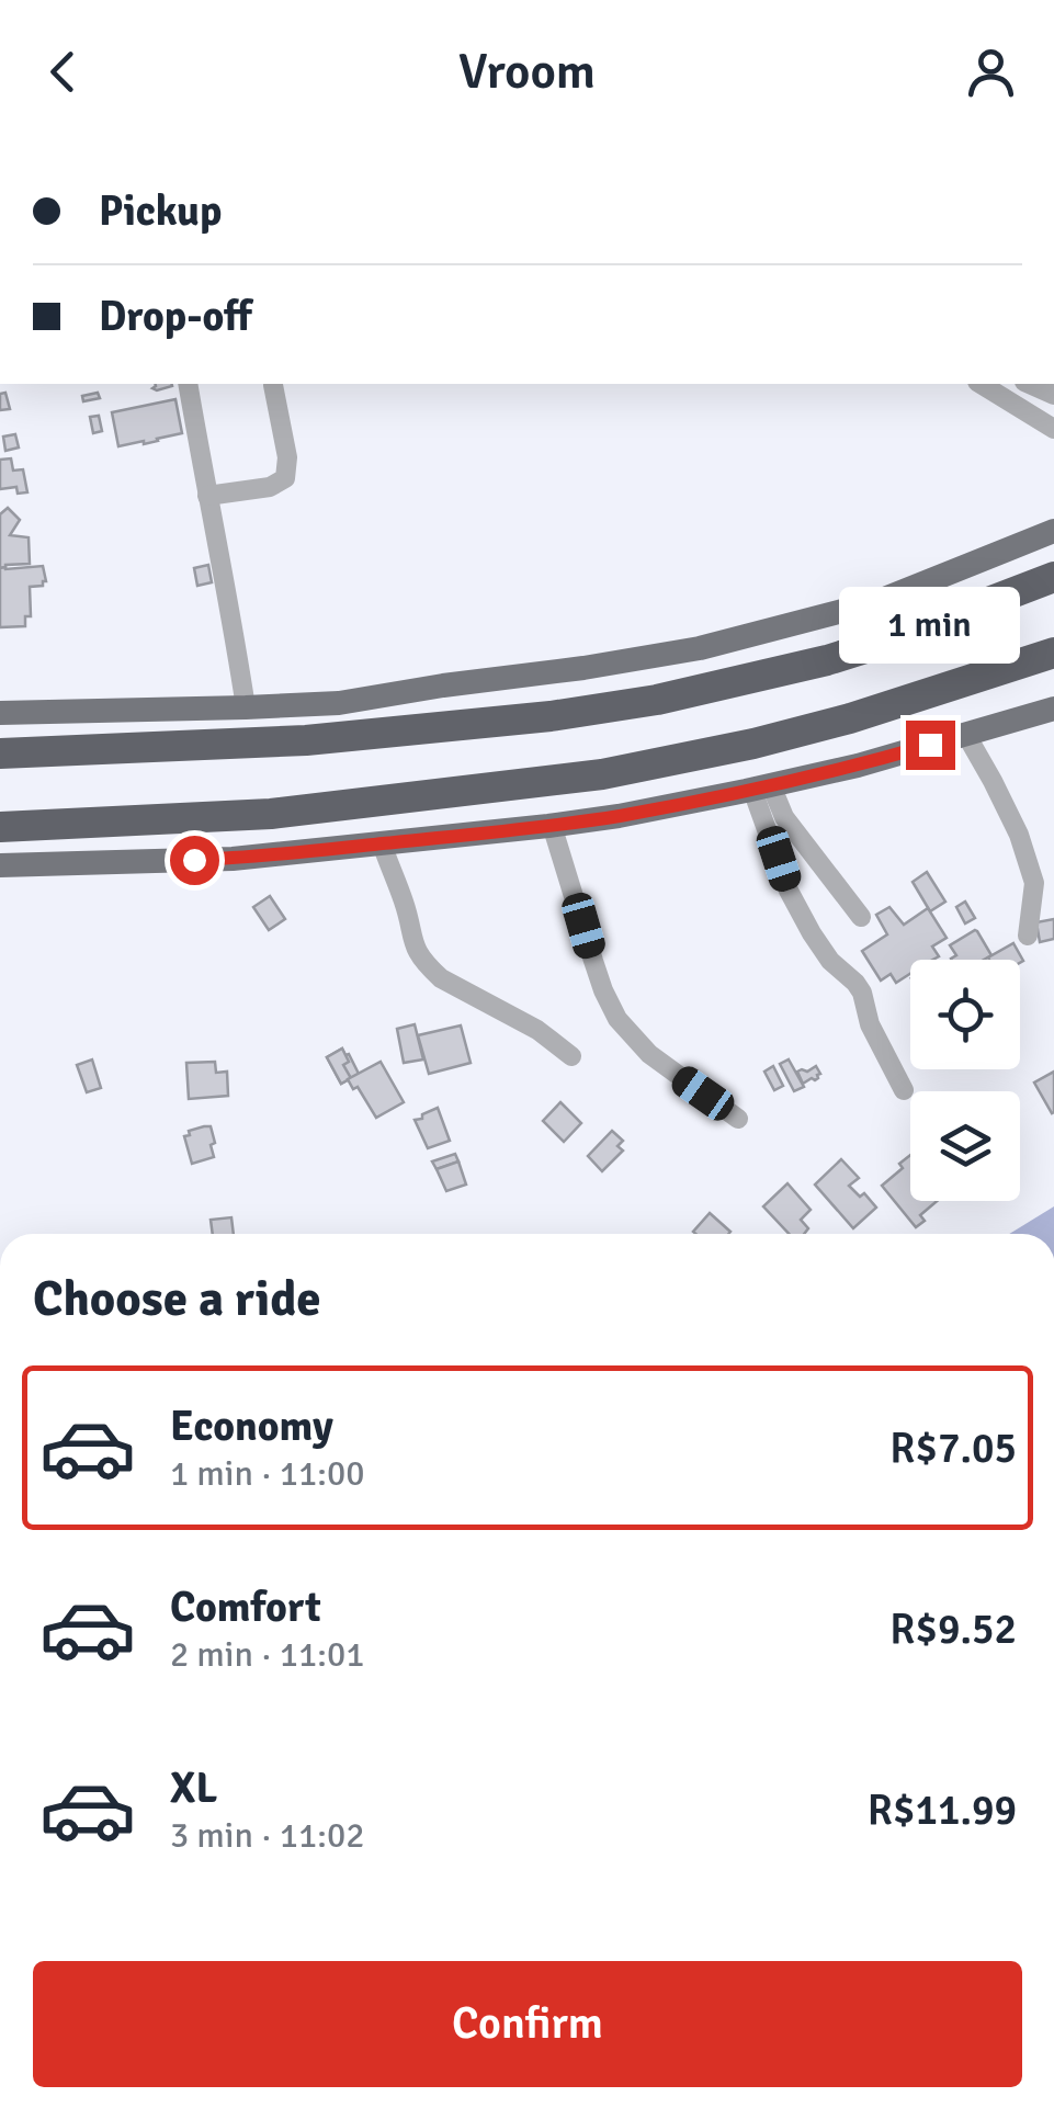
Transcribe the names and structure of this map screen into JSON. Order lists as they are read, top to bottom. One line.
{"page":{"header":"Vroom","banner":["Pickup","Drop-off"],"bubble":"1 min","heading":"Choose a ride","list":[{"name":"Economy","note":"1 min · 11:00","value":"R$7.05"},{"name":"Comfort","note":"2 min · 11:01","value":"R$9.52"},{"name":"XL","note":"3 min · 11:02","value":"R$11.99"}],"buttons":"Confirm"}}
